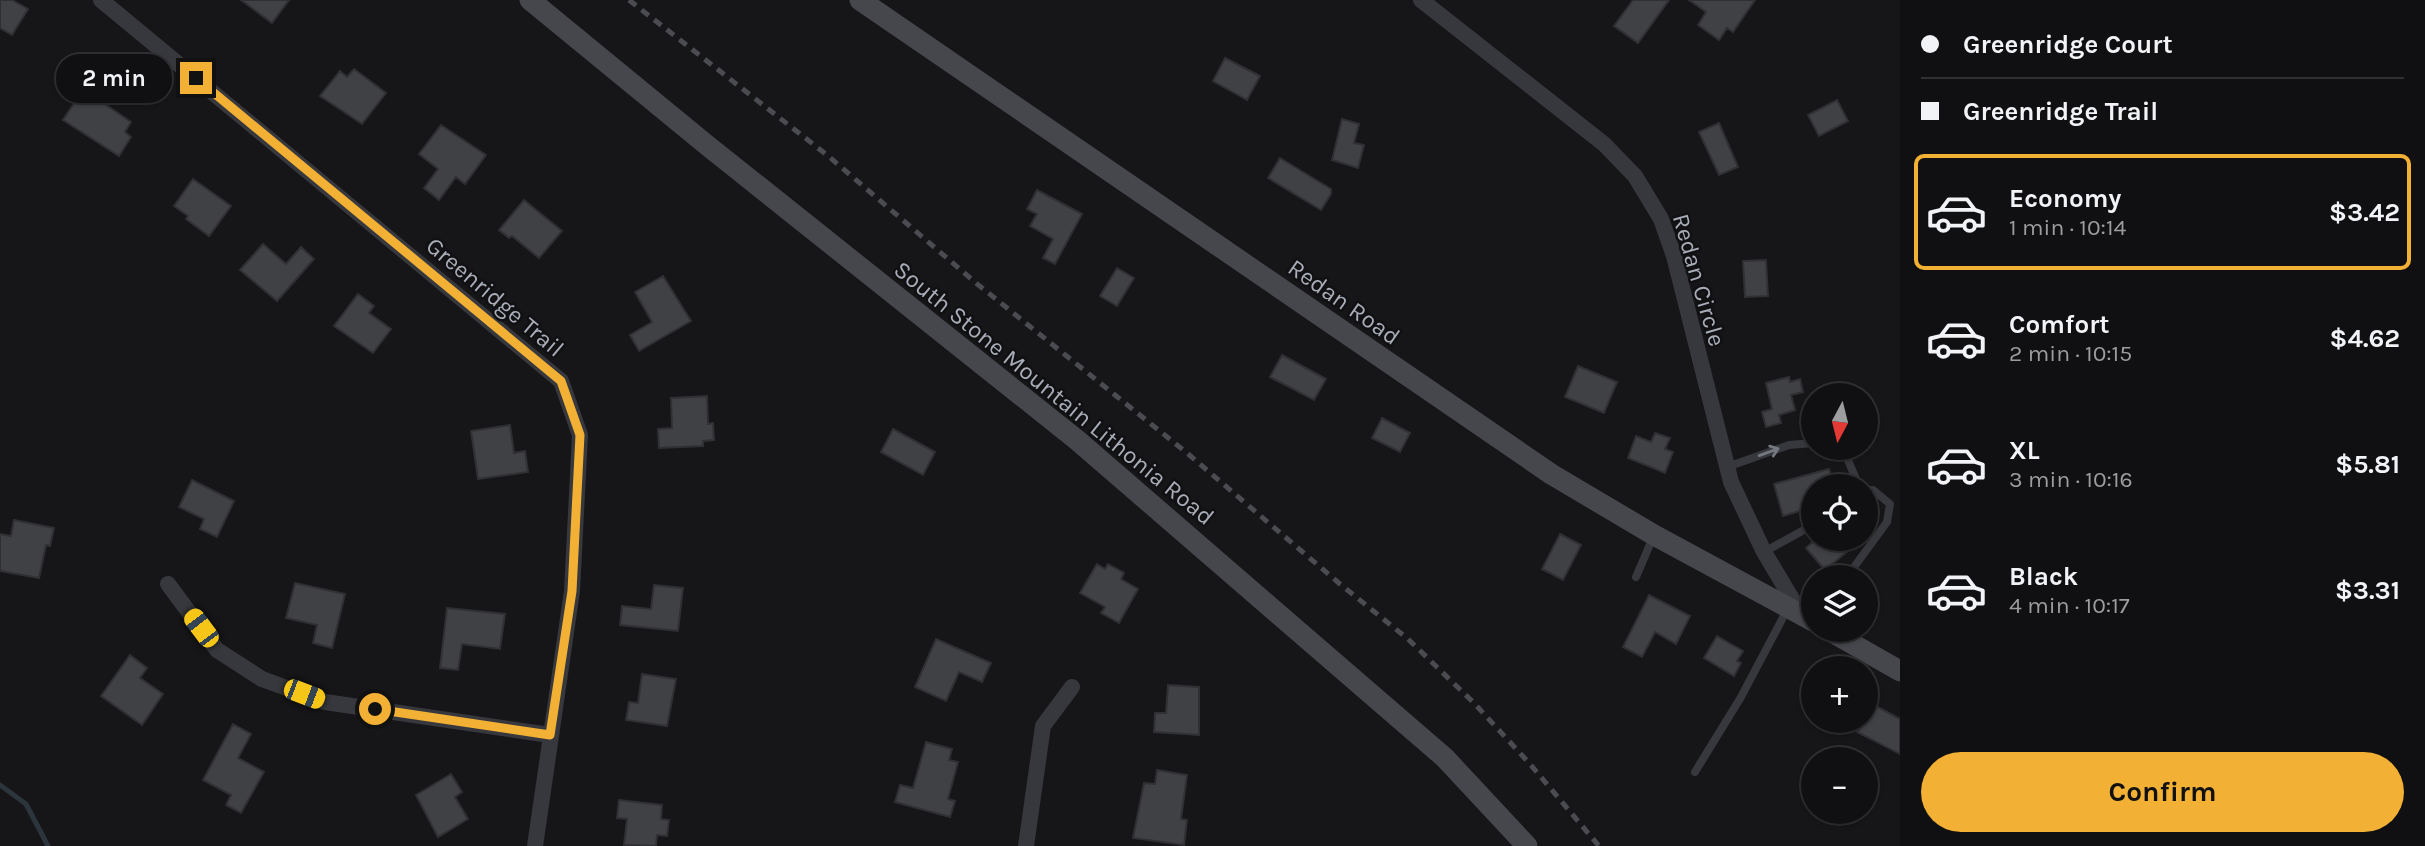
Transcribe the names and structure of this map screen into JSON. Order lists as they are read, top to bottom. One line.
{"streets":{"main road":["Redan Road","South Stone Mountain Lithonia Road"],"street":["Redan Circle","Greenridge Trail"]},"north":"bottom","page":{"banner":["Greenridge Court","Greenridge Trail"],"bubble":"2 min","list":[{"name":"Economy","note":"1 min · 10:14","value":"$3.42"},{"name":"Comfort","note":"2 min · 10:15","value":"$4.62"},{"name":"XL","note":"3 min · 10:16","value":"$5.81"},{"name":"Black","note":"4 min · 10:17","value":"$3.31"}],"map_buttons":["+","−"],"buttons":"Confirm"}}
